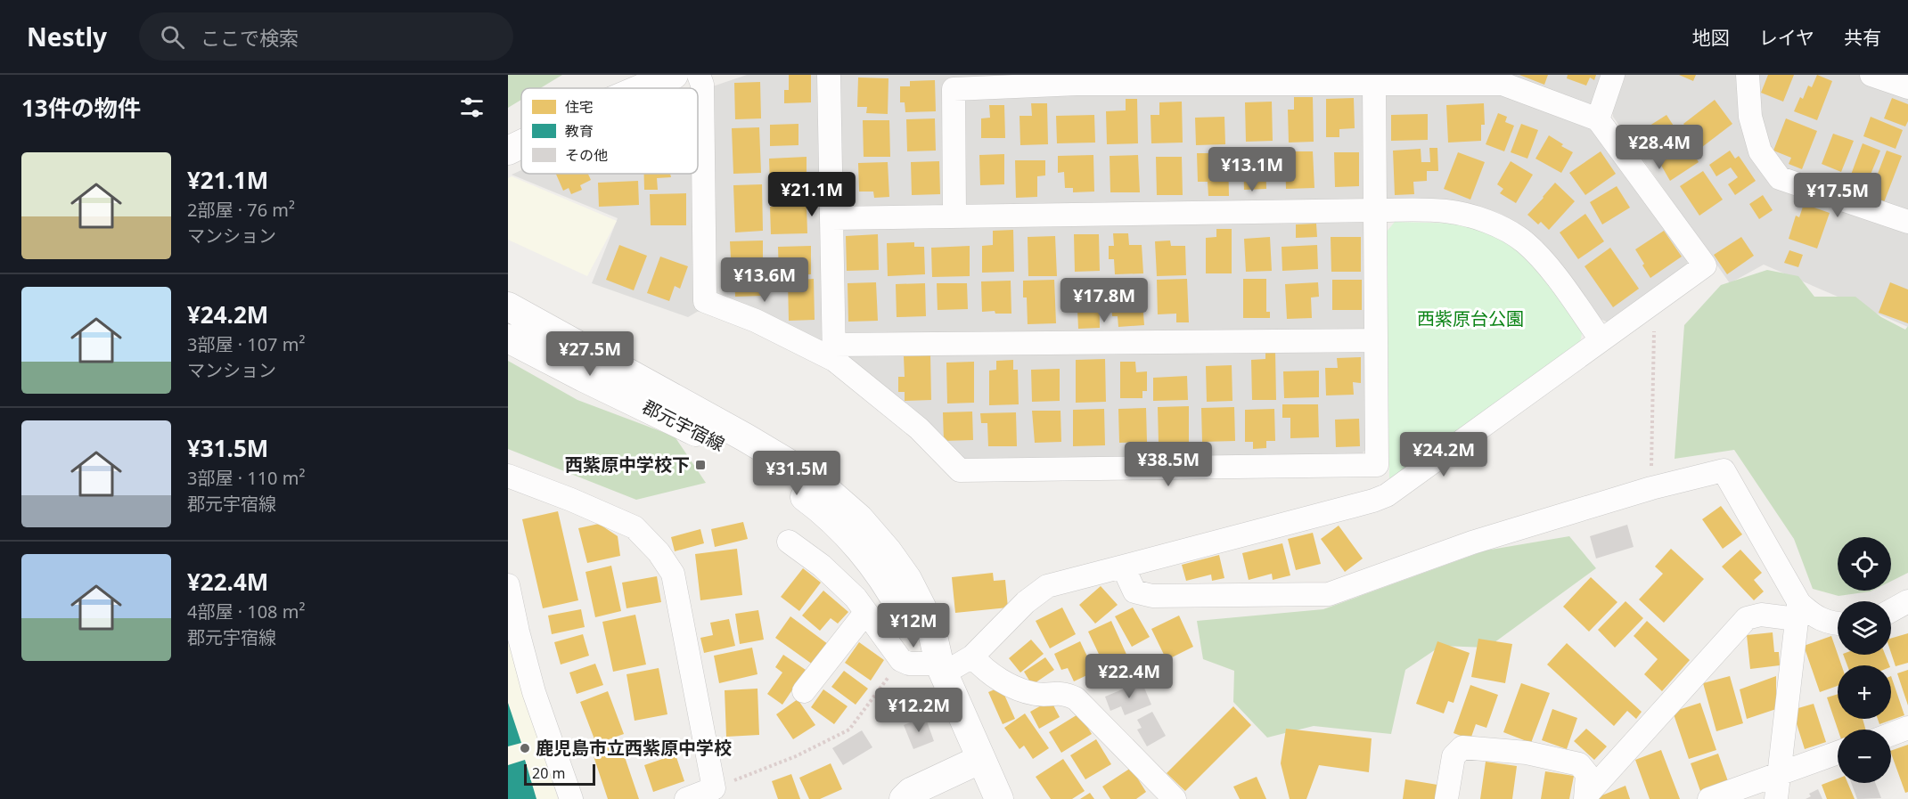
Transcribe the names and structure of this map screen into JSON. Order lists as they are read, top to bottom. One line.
{"streets":{"street":["郡元宇宿線"]},"parks":["西紫原台公園"],"places":{"transit":["西紫原中学校下"],"other":["鹿児島市立西紫原中学校"]},"legend":["住宅","教育","その他"],"scale_bar":"20 m","page":{"header":"Nestly","search":"ここで検索","nav":["地図","レイヤ","共有"],"heading":"13件の物件","price":["¥28.4M","¥13.1M","¥21.1M","¥17.5M","¥13.6M","¥17.8M","¥27.5M","¥24.2M","¥38.5M","¥31.5M","¥12M","¥22.4M","¥12.2M"],"list":[{"name":"¥21.1M","note":"2部屋 · 76 m² · マンション"},{"name":"¥24.2M","note":"3部屋 · 107 m² · マンション"},{"name":"¥31.5M","note":"3部屋 · 110 m² · 郡元宇宿線"},{"name":"¥22.4M","note":"4部屋 · 108 m² · 郡元宇宿線"}],"map_buttons":["+","−"],"scale":"20 m"}}
